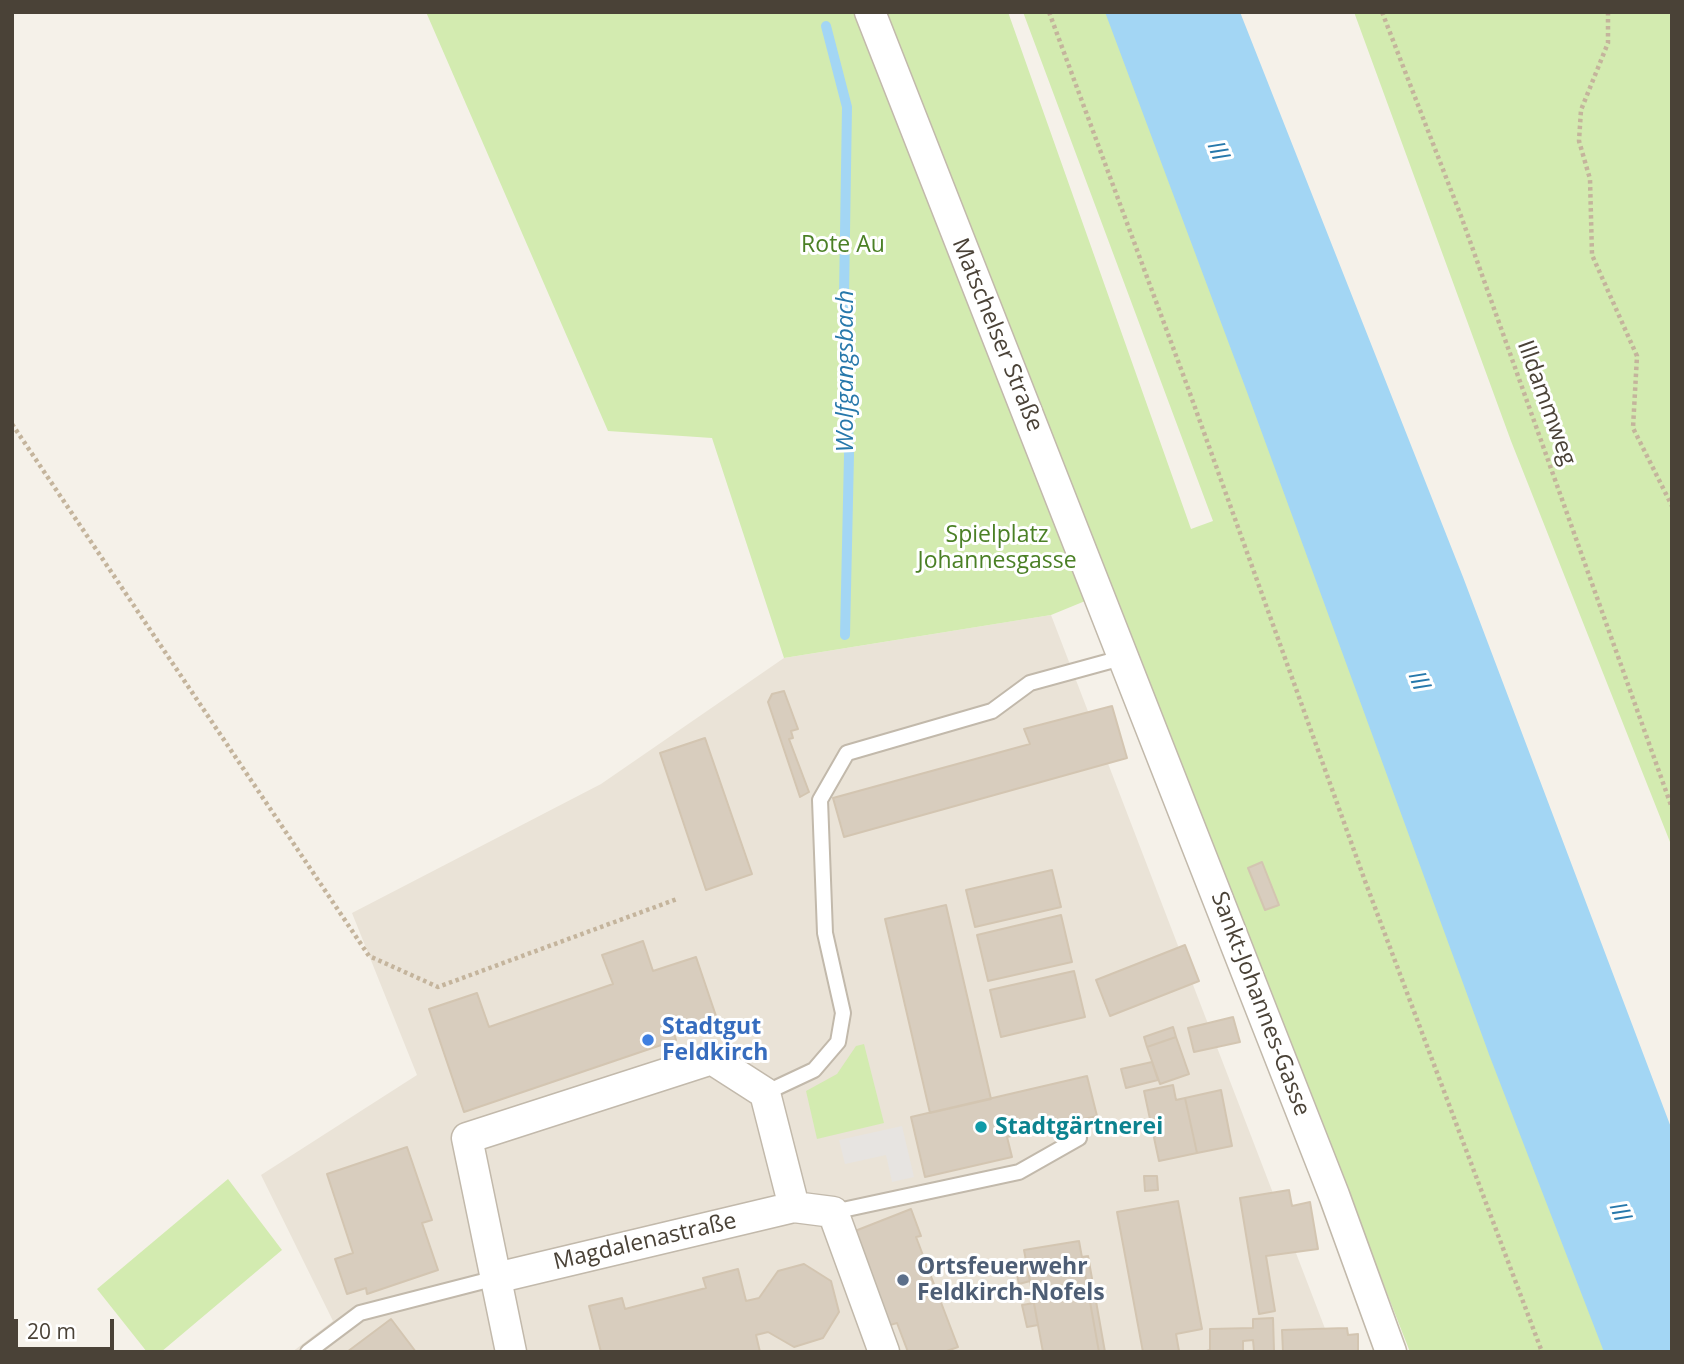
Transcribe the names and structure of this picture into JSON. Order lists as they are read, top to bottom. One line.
{"streets":{"street":["Matschelser Straße","Sankt-Johannes-Gasse","Magdalenastraße"],"path":["Illdammweg"]},"crossings":[["Matschelser Straße","Sankt-Johannes-Gasse"]],"water":["Ill","Wolfgangsbach"],"parks":["Rote Au","Spielplatz Johannesgasse"],"places":["Stadtgut Feldkirch","Stadtgärtnerei","Ortsfeuerwehr Feldkirch-Nofels"],"scale_bar":"20 m"}
